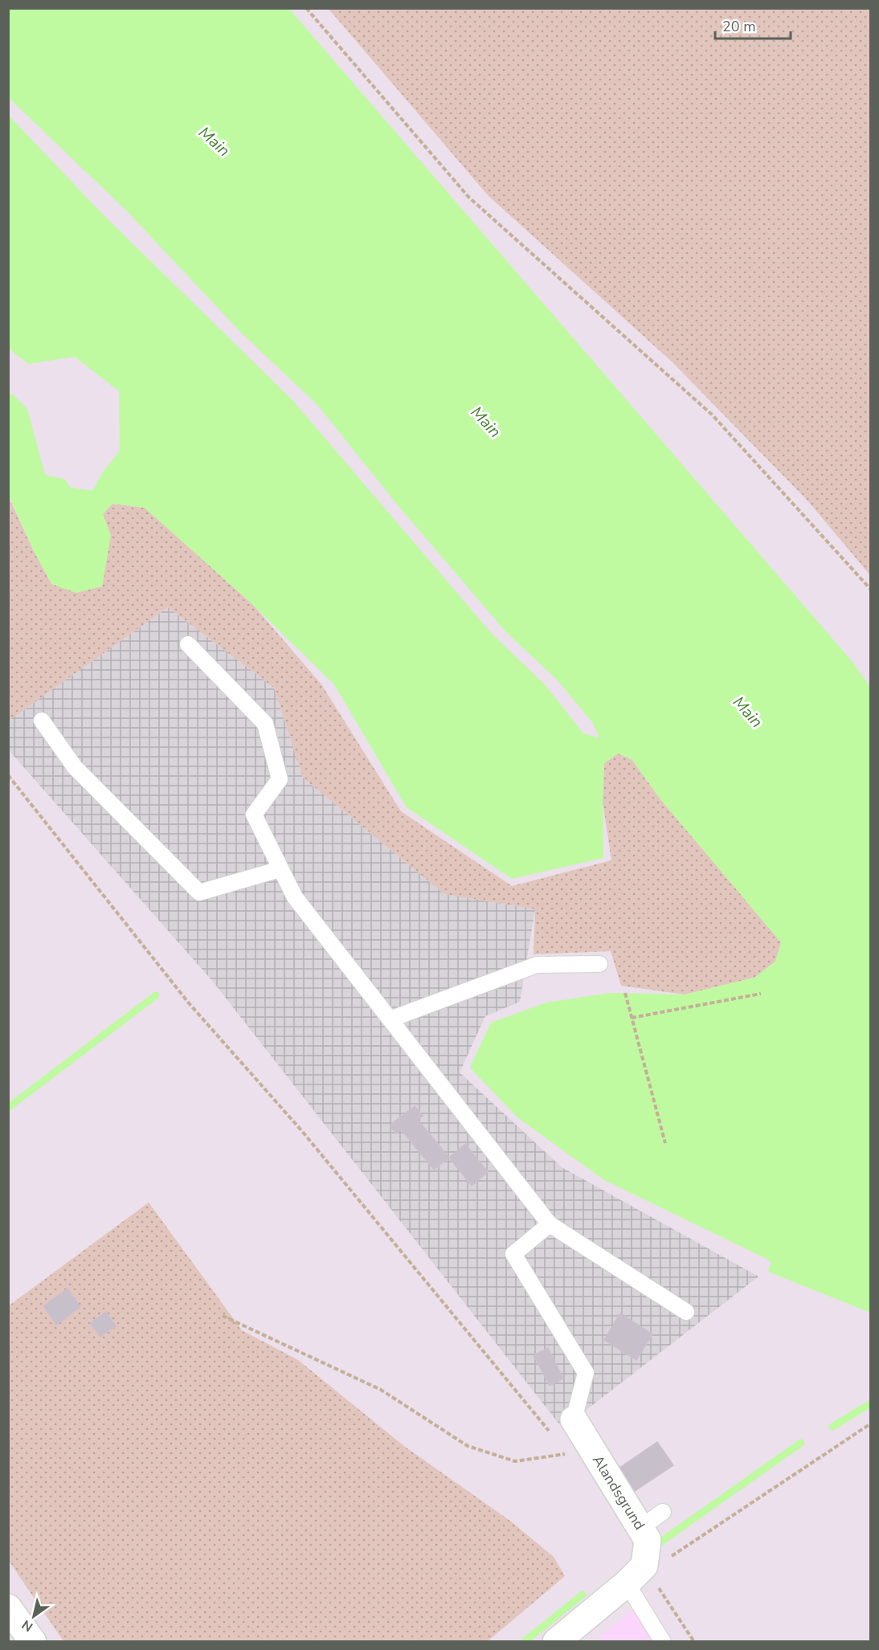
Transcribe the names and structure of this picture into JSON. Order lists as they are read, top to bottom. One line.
{"streets":{"street":["Alandsgrund"]},"water":["Main"],"scale_bar":"20 m","north":"bottom left"}
